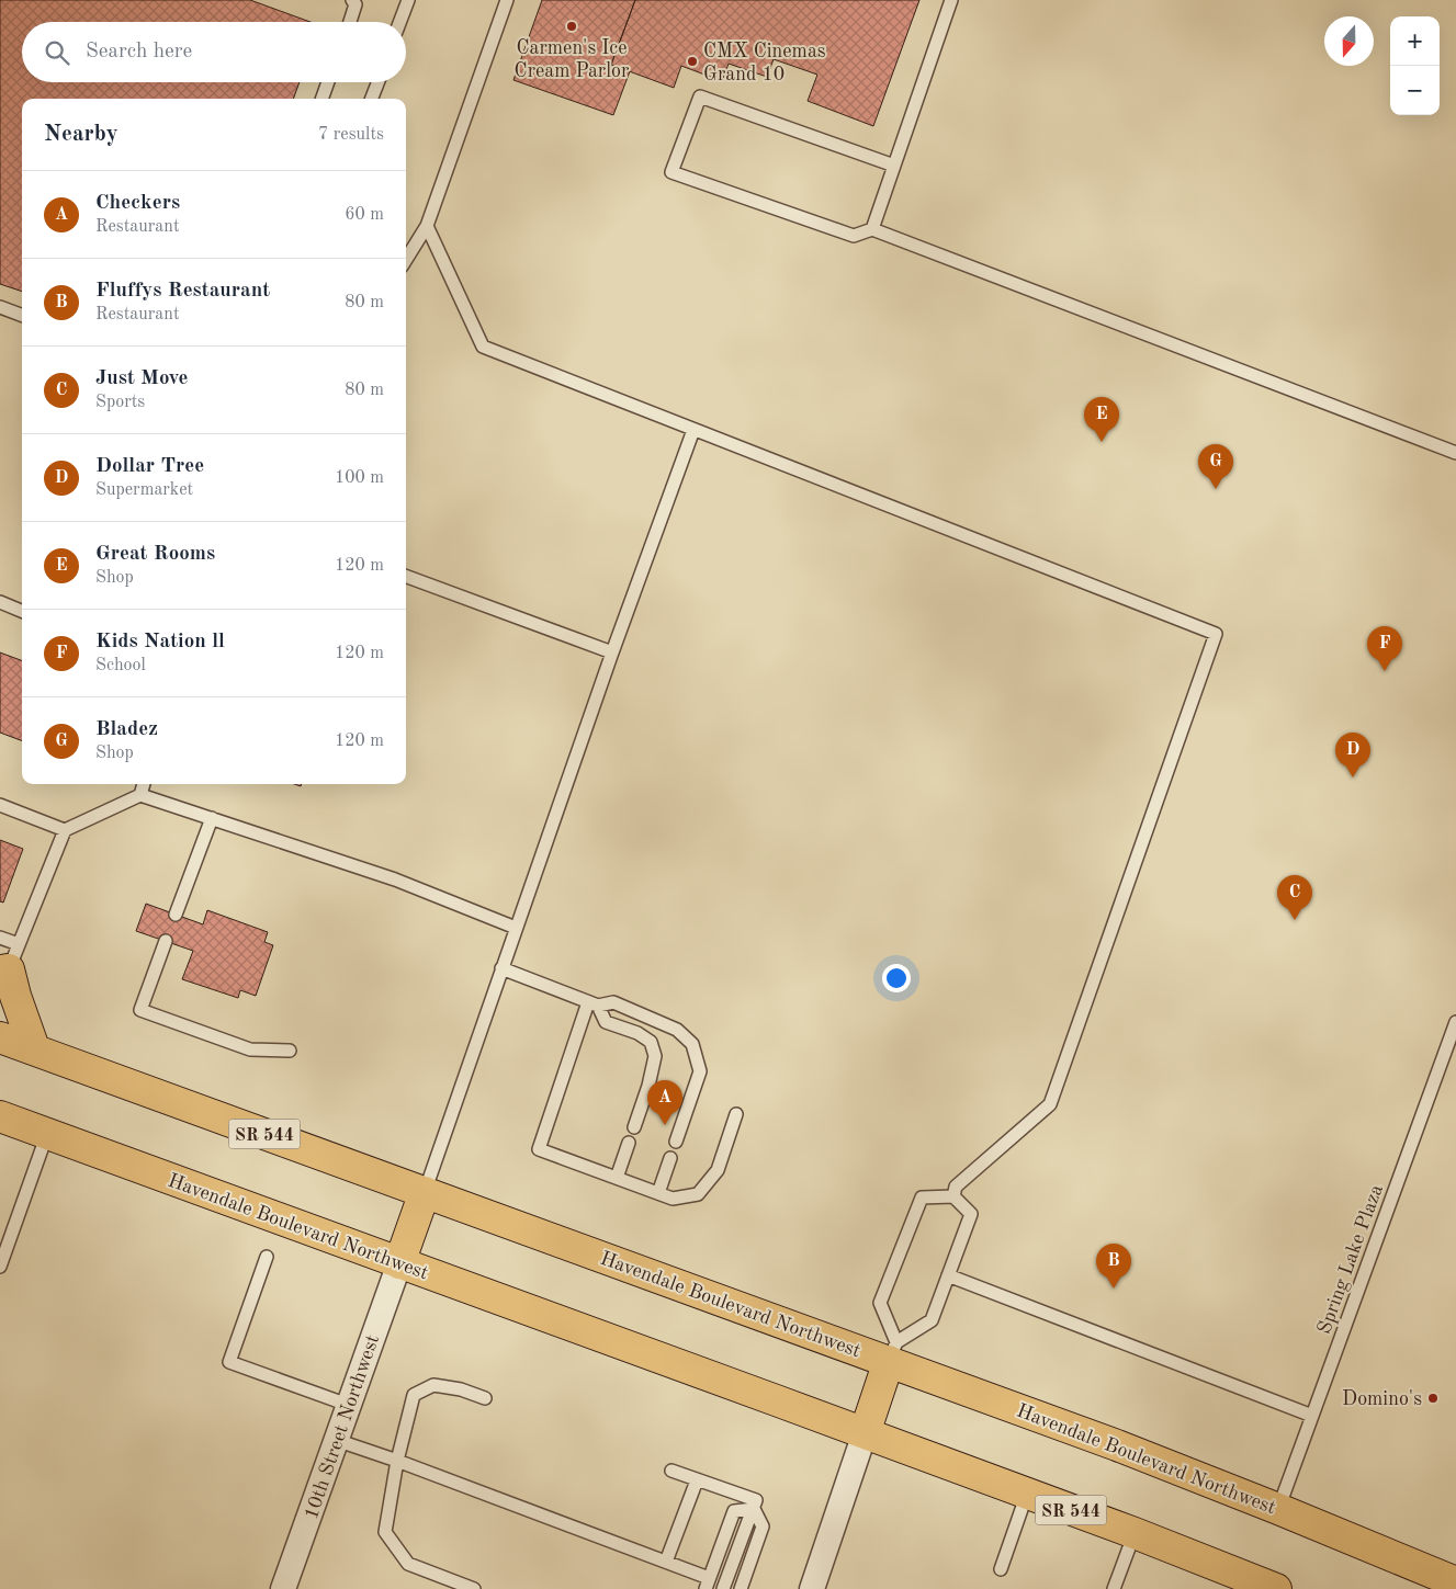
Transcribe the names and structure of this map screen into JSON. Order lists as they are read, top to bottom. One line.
{"streets":{"main road":["SR 544","Havendale Boulevard Northwest"],"street":["10th Street Northwest"],"lane":["Spring Lake Plaza"]},"crossings":[["Havendale Boulevard Northwest","Spring Lake Plaza"],["Havendale Boulevard Northwest","10th Street Northwest"]],"places":["Carmen's Ice Cream Parlor","CMX Cinemas Grand 10","Domino's"],"north":"bottom","page":{"map_buttons":["+","−"],"search":"Search here","heading":["Nearby","7 results"],"list":[{"mark":"A","name":"Checkers","note":"Restaurant","value":"60 m"},{"mark":"B","name":"Fluffys Restaurant","note":"Restaurant","value":"80 m"},{"mark":"C","name":"Just Move","note":"Sports","value":"80 m"},{"mark":"D","name":"Dollar Tree","note":"Supermarket","value":"100 m"},{"mark":"E","name":"Great Rooms","note":"Shop","value":"120 m"},{"mark":"F","name":"Kids Nation ll","note":"School","value":"120 m"},{"mark":"G","name":"Bladez","note":"Shop","value":"120 m"}],"pins":["E","G","F","D","C","A","B"]}}
